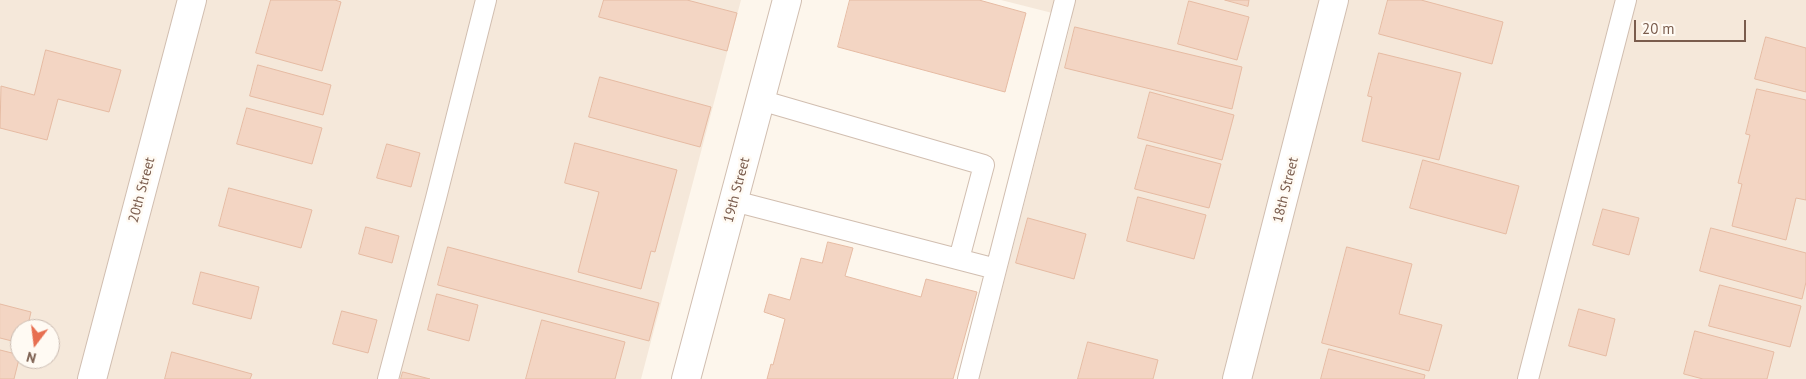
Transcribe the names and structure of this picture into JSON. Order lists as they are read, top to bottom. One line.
{"streets":{"street":["20th Street","19th Street","18th Street"]},"scale_bar":"20 m","north":"bottom"}
